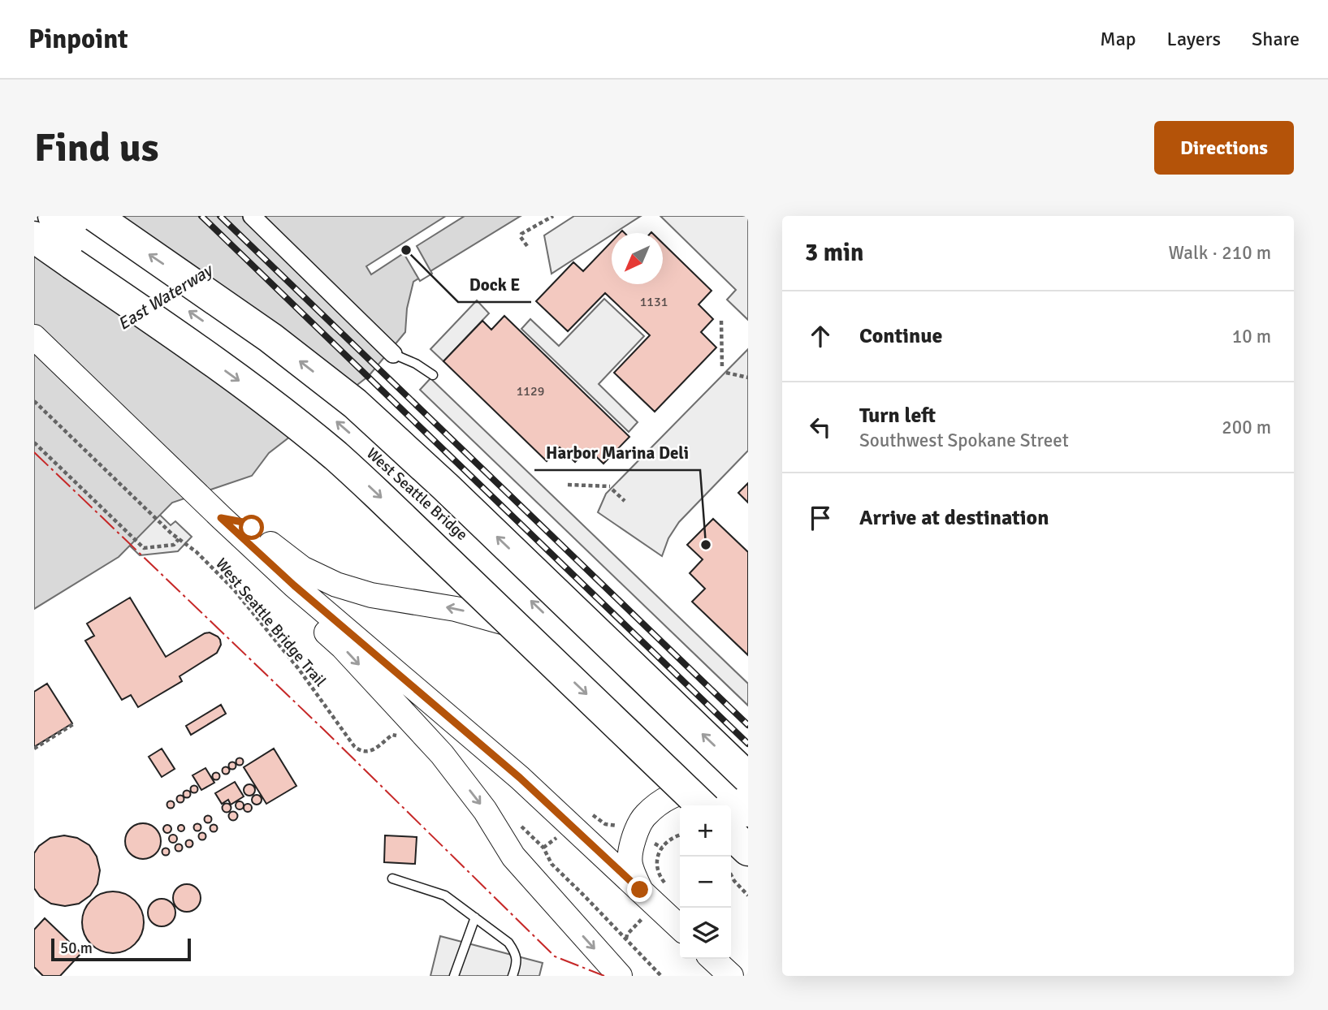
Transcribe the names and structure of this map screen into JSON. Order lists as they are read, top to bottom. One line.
{"streets":{"highway":["West Seattle Bridge"],"path":["West Seattle Bridge Trail"]},"water":["East Waterway"],"places":["Dock E","Harbor Marina Deli"],"house_numbers":["1131","1129"],"scale_bar":"50 m","north":"bottom left","page":{"header":"Pinpoint","nav":["Map","Layers","Share"],"buttons":"Directions","title":"Find us","heading":["3 min","Walk · 210 m"],"list":[["Continue","10 m"],["Turn left","Southwest Spokane Street","200 m"],"Arrive at destination"],"map_buttons":["+","−"],"scale":"50 m"}}
